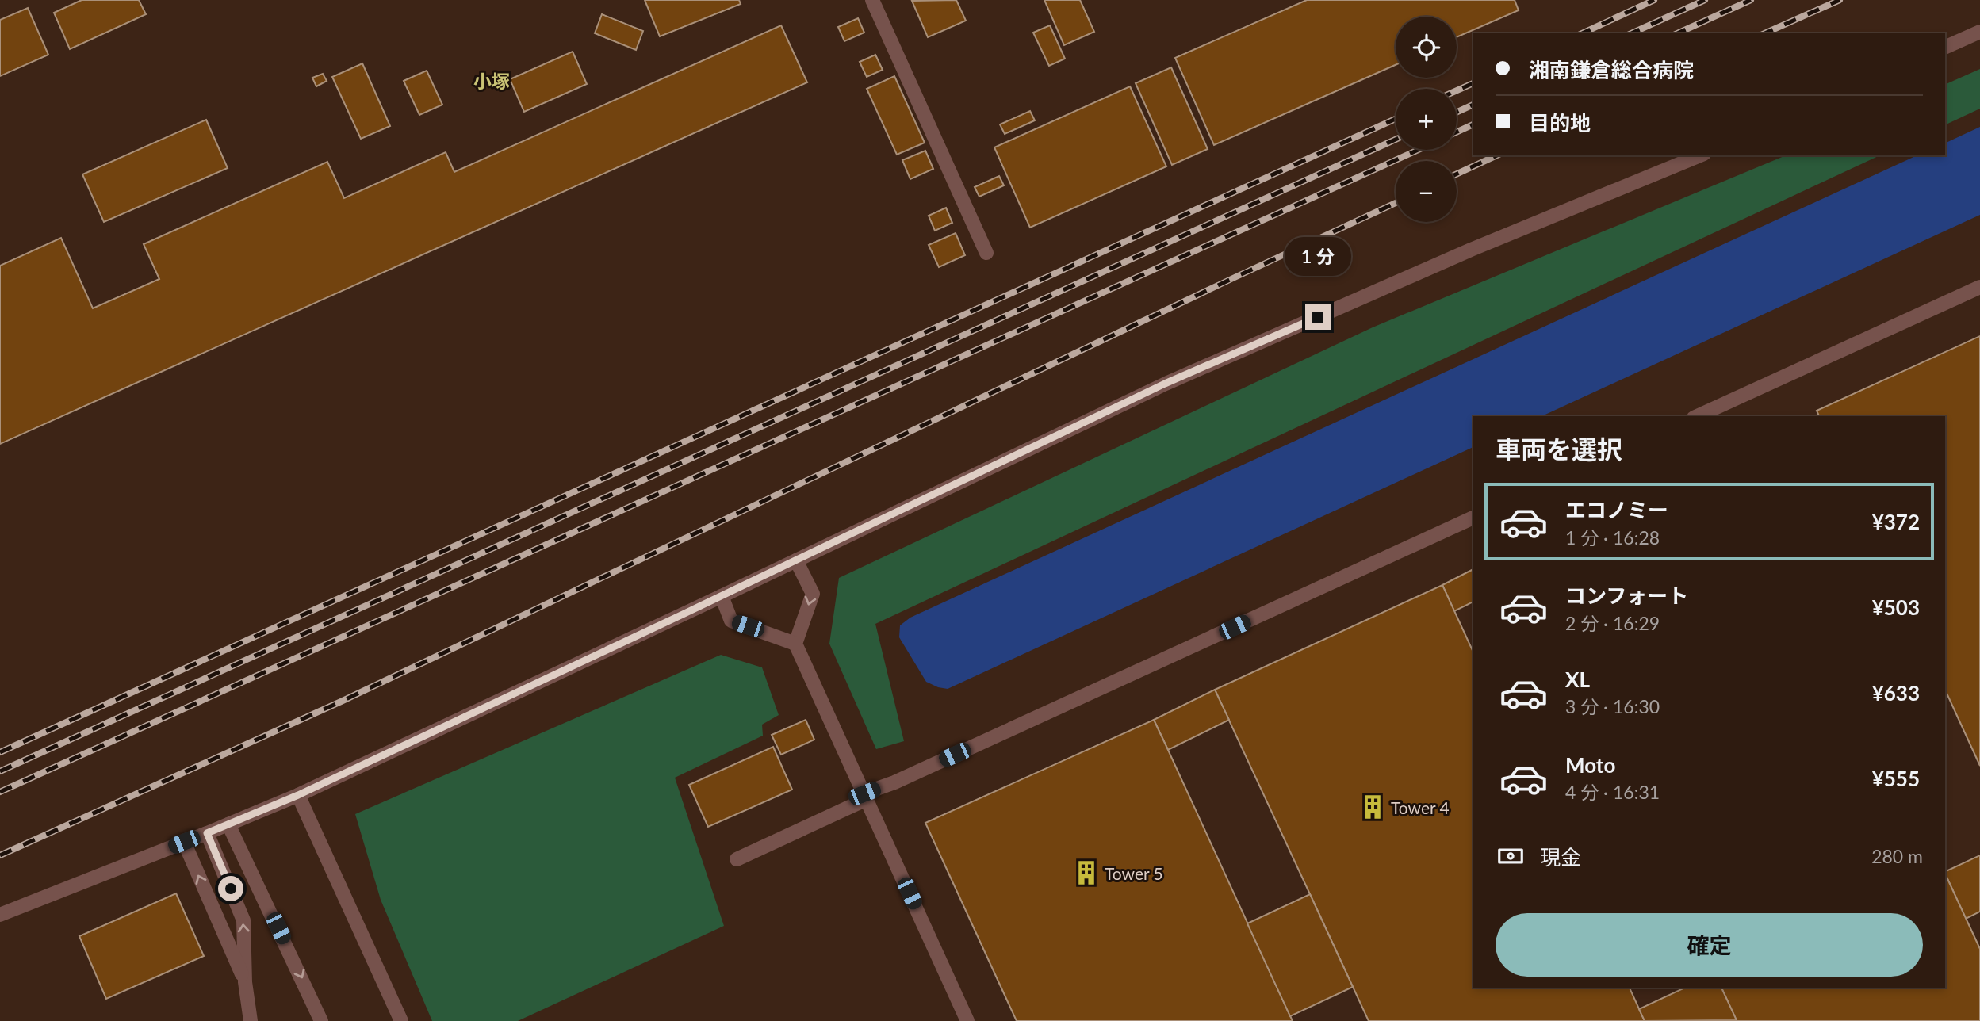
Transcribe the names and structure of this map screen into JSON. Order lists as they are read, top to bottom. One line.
{"districts":["小塚"],"places":{"building":["Tower 4","Tower 5"]},"page":{"map_buttons":["+","−"],"banner":["湘南鎌倉総合病院","目的地"],"bubble":"1 分","heading":"車両を選択","list":[{"name":"エコノミー","note":"1 分 · 16:28","value":"¥372"},{"name":"コンフォート","note":"2 分 · 16:29","value":"¥503"},{"name":"XL","note":"3 分 · 16:30","value":"¥633"},{"name":"Moto","note":"4 分 · 16:31","value":"¥555"}],"pay":["現金","280 m"],"buttons":"確定"}}
